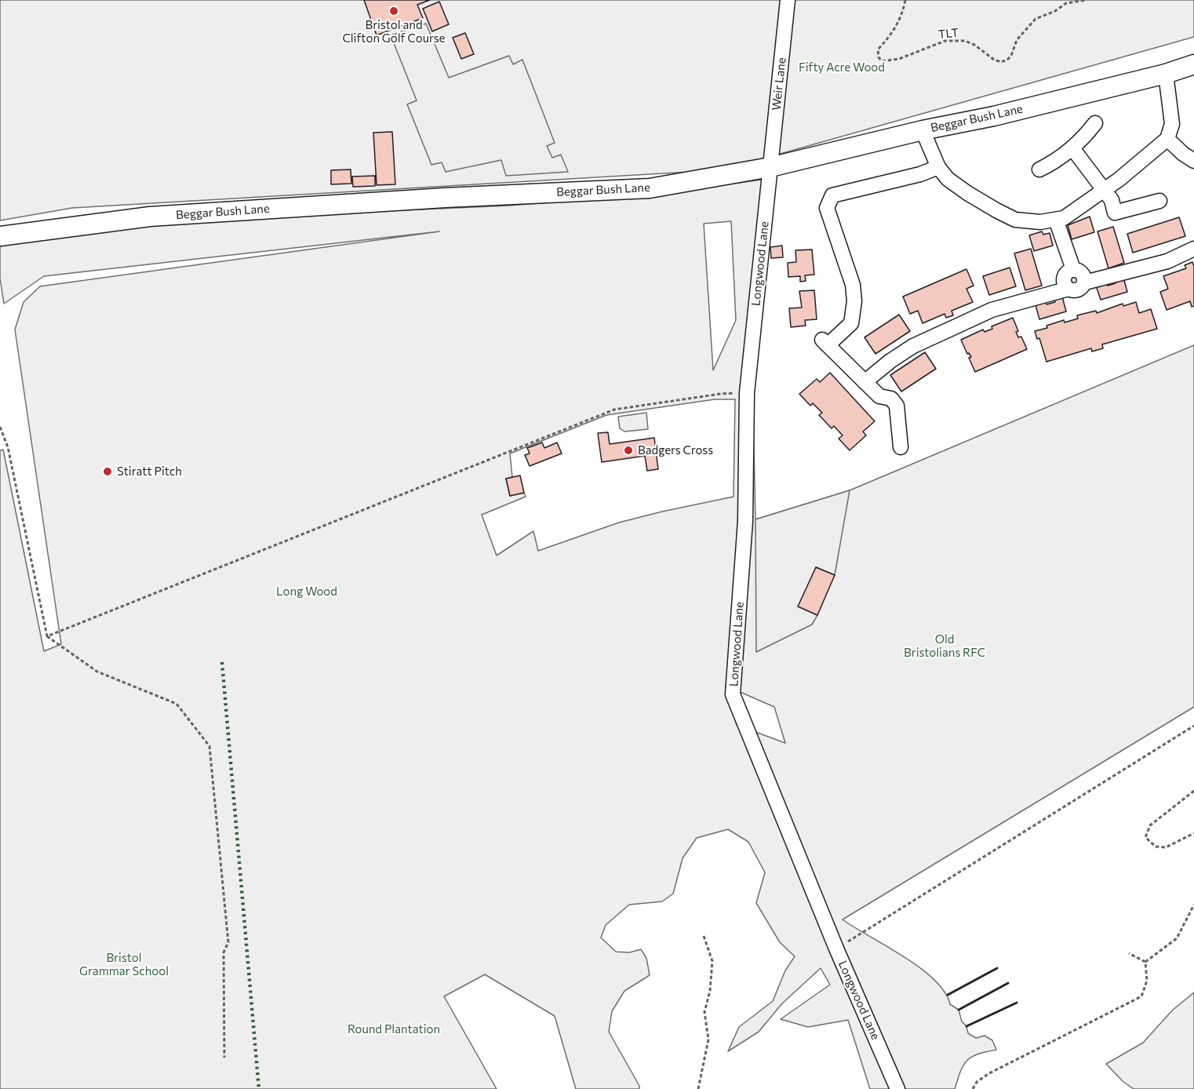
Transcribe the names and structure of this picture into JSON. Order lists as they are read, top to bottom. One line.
{"streets":{"main road":["Beggar Bush Lane"],"street":["Weir Lane","Longwood Lane"],"path":["TLT"]},"crossings":[["Weir Lane","Beggar Bush Lane"],["Weir Lane","Longwood Lane"],["Beggar Bush Lane","Longwood Lane"]],"parks":["Fifty Acre Wood","Long Wood","Old Bristolians RFC","Bristol Grammar School","Round Plantation"],"places":["Bristol and Clifton Golf Course","Badgers Cross","Stiratt Pitch"]}
